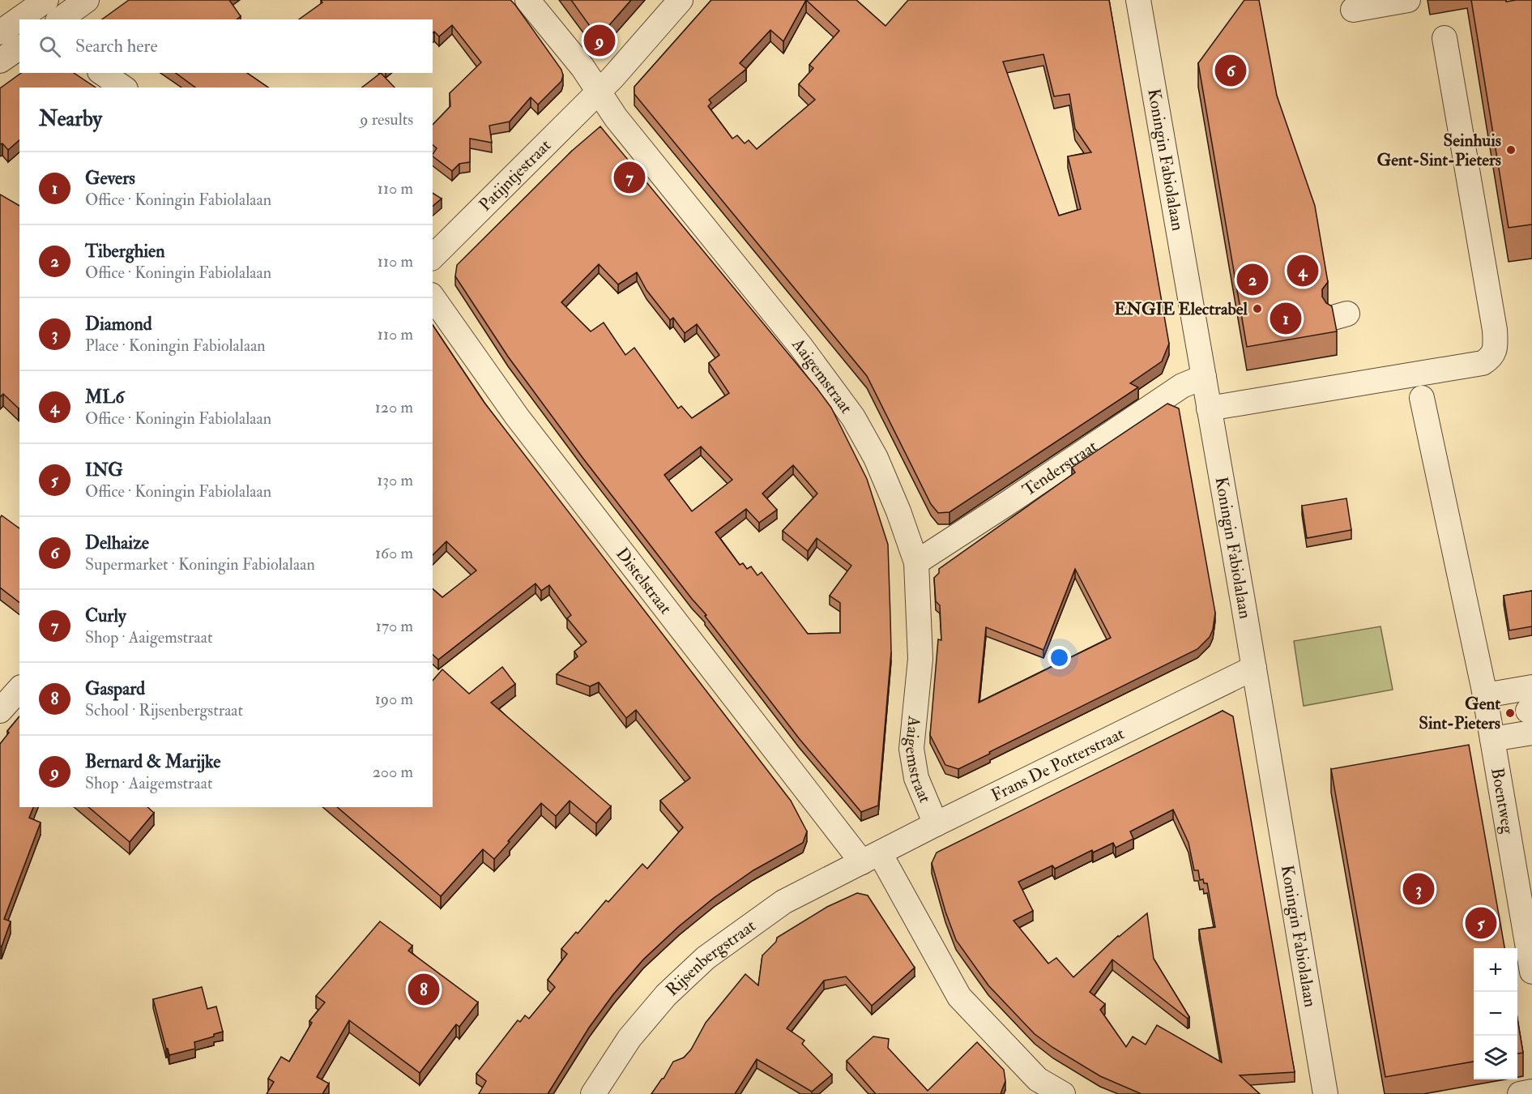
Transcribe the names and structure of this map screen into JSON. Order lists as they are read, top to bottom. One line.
{"streets":{"street":["Koningin Fabiolalaan","Patijntjestraat","Aaigemstraat","Tenderstraat","Distelstraat","Frans De Potterstraat","Boentweg","Rijsenbergstraat"]},"crossings":[["Koningin Fabiolalaan","Tenderstraat"],["Koningin Fabiolalaan","Frans De Potterstraat"],["Patijntjestraat","Aaigemstraat"],["Aaigemstraat","Tenderstraat"],["Aaigemstraat","Frans De Potterstraat"],["Distelstraat","Frans De Potterstraat"],["Distelstraat","Rijsenbergstraat"],["Frans De Potterstraat","Rijsenbergstraat"]],"places":["Seinhuis Gent-Sint-Pieters","ENGIE Electrabel","Gent Sint-Pieters"],"page":{"search":"Search here","pins":["9","6","7","4","2","1","3","5","8"],"heading":["Nearby","9 results"],"list":[{"mark":"1","name":"Gevers","note":"Office · Koningin Fabiolalaan","value":"110 m"},{"mark":"2","name":"Tiberghien","note":"Office · Koningin Fabiolalaan","value":"110 m"},{"mark":"3","name":"Diamond","note":"Place · Koningin Fabiolalaan","value":"110 m"},{"mark":"4","name":"ML6","note":"Office · Koningin Fabiolalaan","value":"120 m"},{"mark":"5","name":"ING","note":"Office · Koningin Fabiolalaan","value":"130 m"},{"mark":"6","name":"Delhaize","note":"Supermarket · Koningin Fabiolalaan","value":"160 m"},{"mark":"7","name":"Curly","note":"Shop · Aaigemstraat","value":"170 m"},{"mark":"8","name":"Gaspard","note":"School · Rijsenbergstraat","value":"190 m"},{"mark":"9","name":"Bernard & Marijke","note":"Shop · Aaigemstraat","value":"200 m"}],"map_buttons":["+","−"]}}
